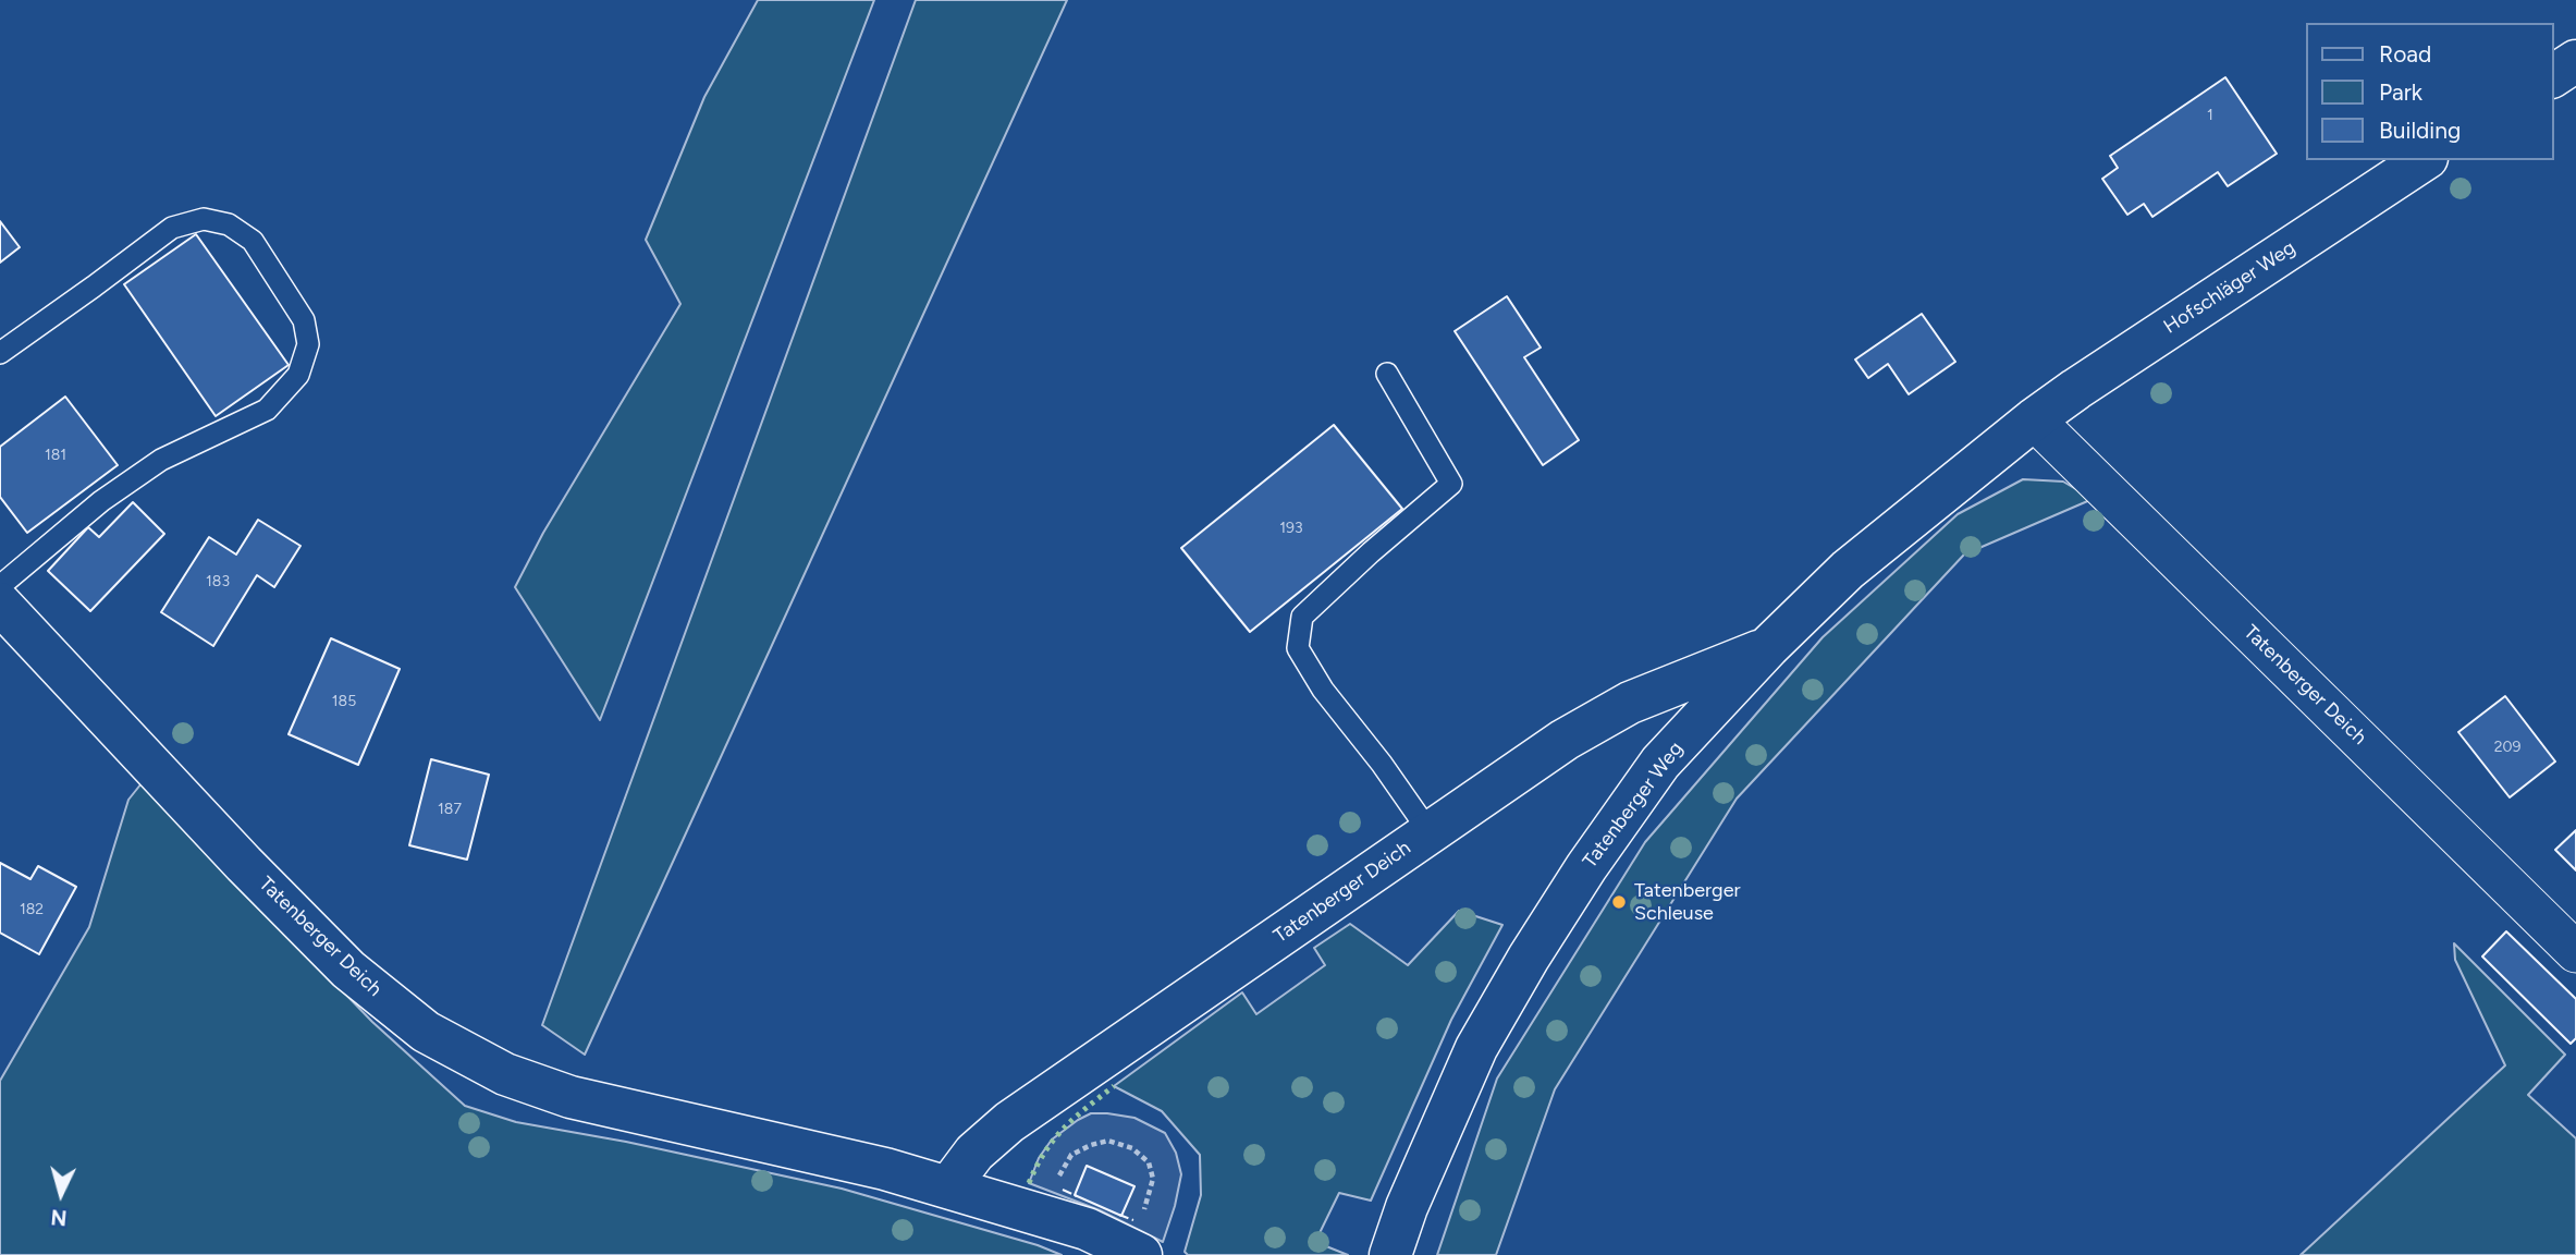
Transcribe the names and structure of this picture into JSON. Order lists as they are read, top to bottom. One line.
{"streets":{"street":["Hofschläger Weg","Tatenberger Deich","Tatenberger Weg"]},"crossings":[["Hofschläger Weg","Tatenberger Deich"],["Hofschläger Weg","Tatenberger Weg"],["Tatenberger Deich","Tatenberger Weg"]],"places":["Tatenberger Schleuse"],"house_numbers":["1","181","193","183","185","209","187","182"],"legend":["Road","Park","Building"],"north":"bottom"}
